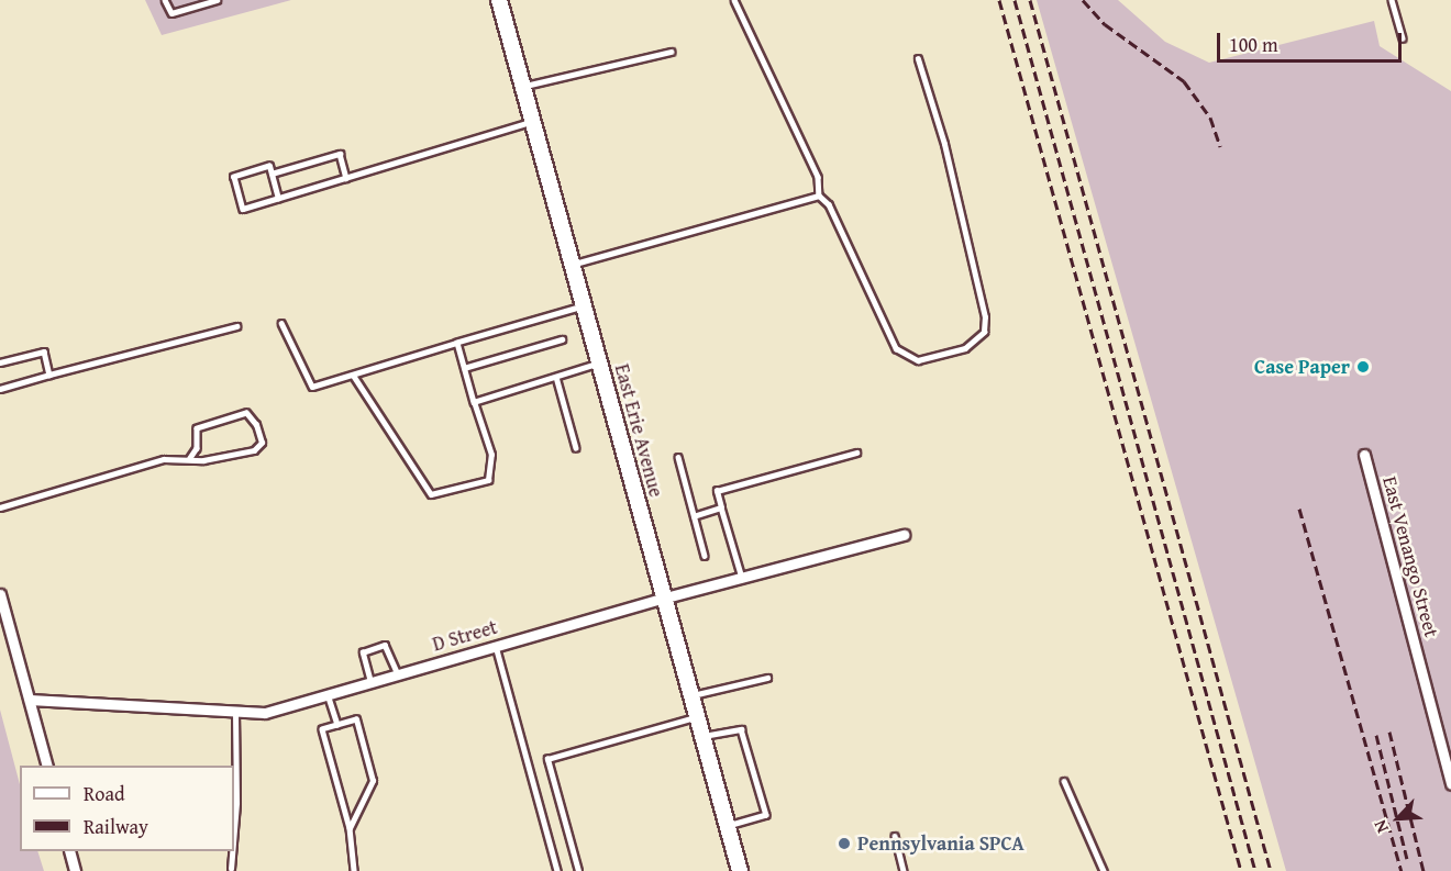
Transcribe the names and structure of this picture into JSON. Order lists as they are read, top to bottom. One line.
{"streets":{"main road":["East Erie Avenue"],"street":["East Venango Street","D Street"]},"crossings":[["East Erie Avenue","D Street"]],"places":["Case Paper","Pennsylvania SPCA"],"legend":["Road","Railway"],"scale_bar":"100 m","north":"bottom left"}
